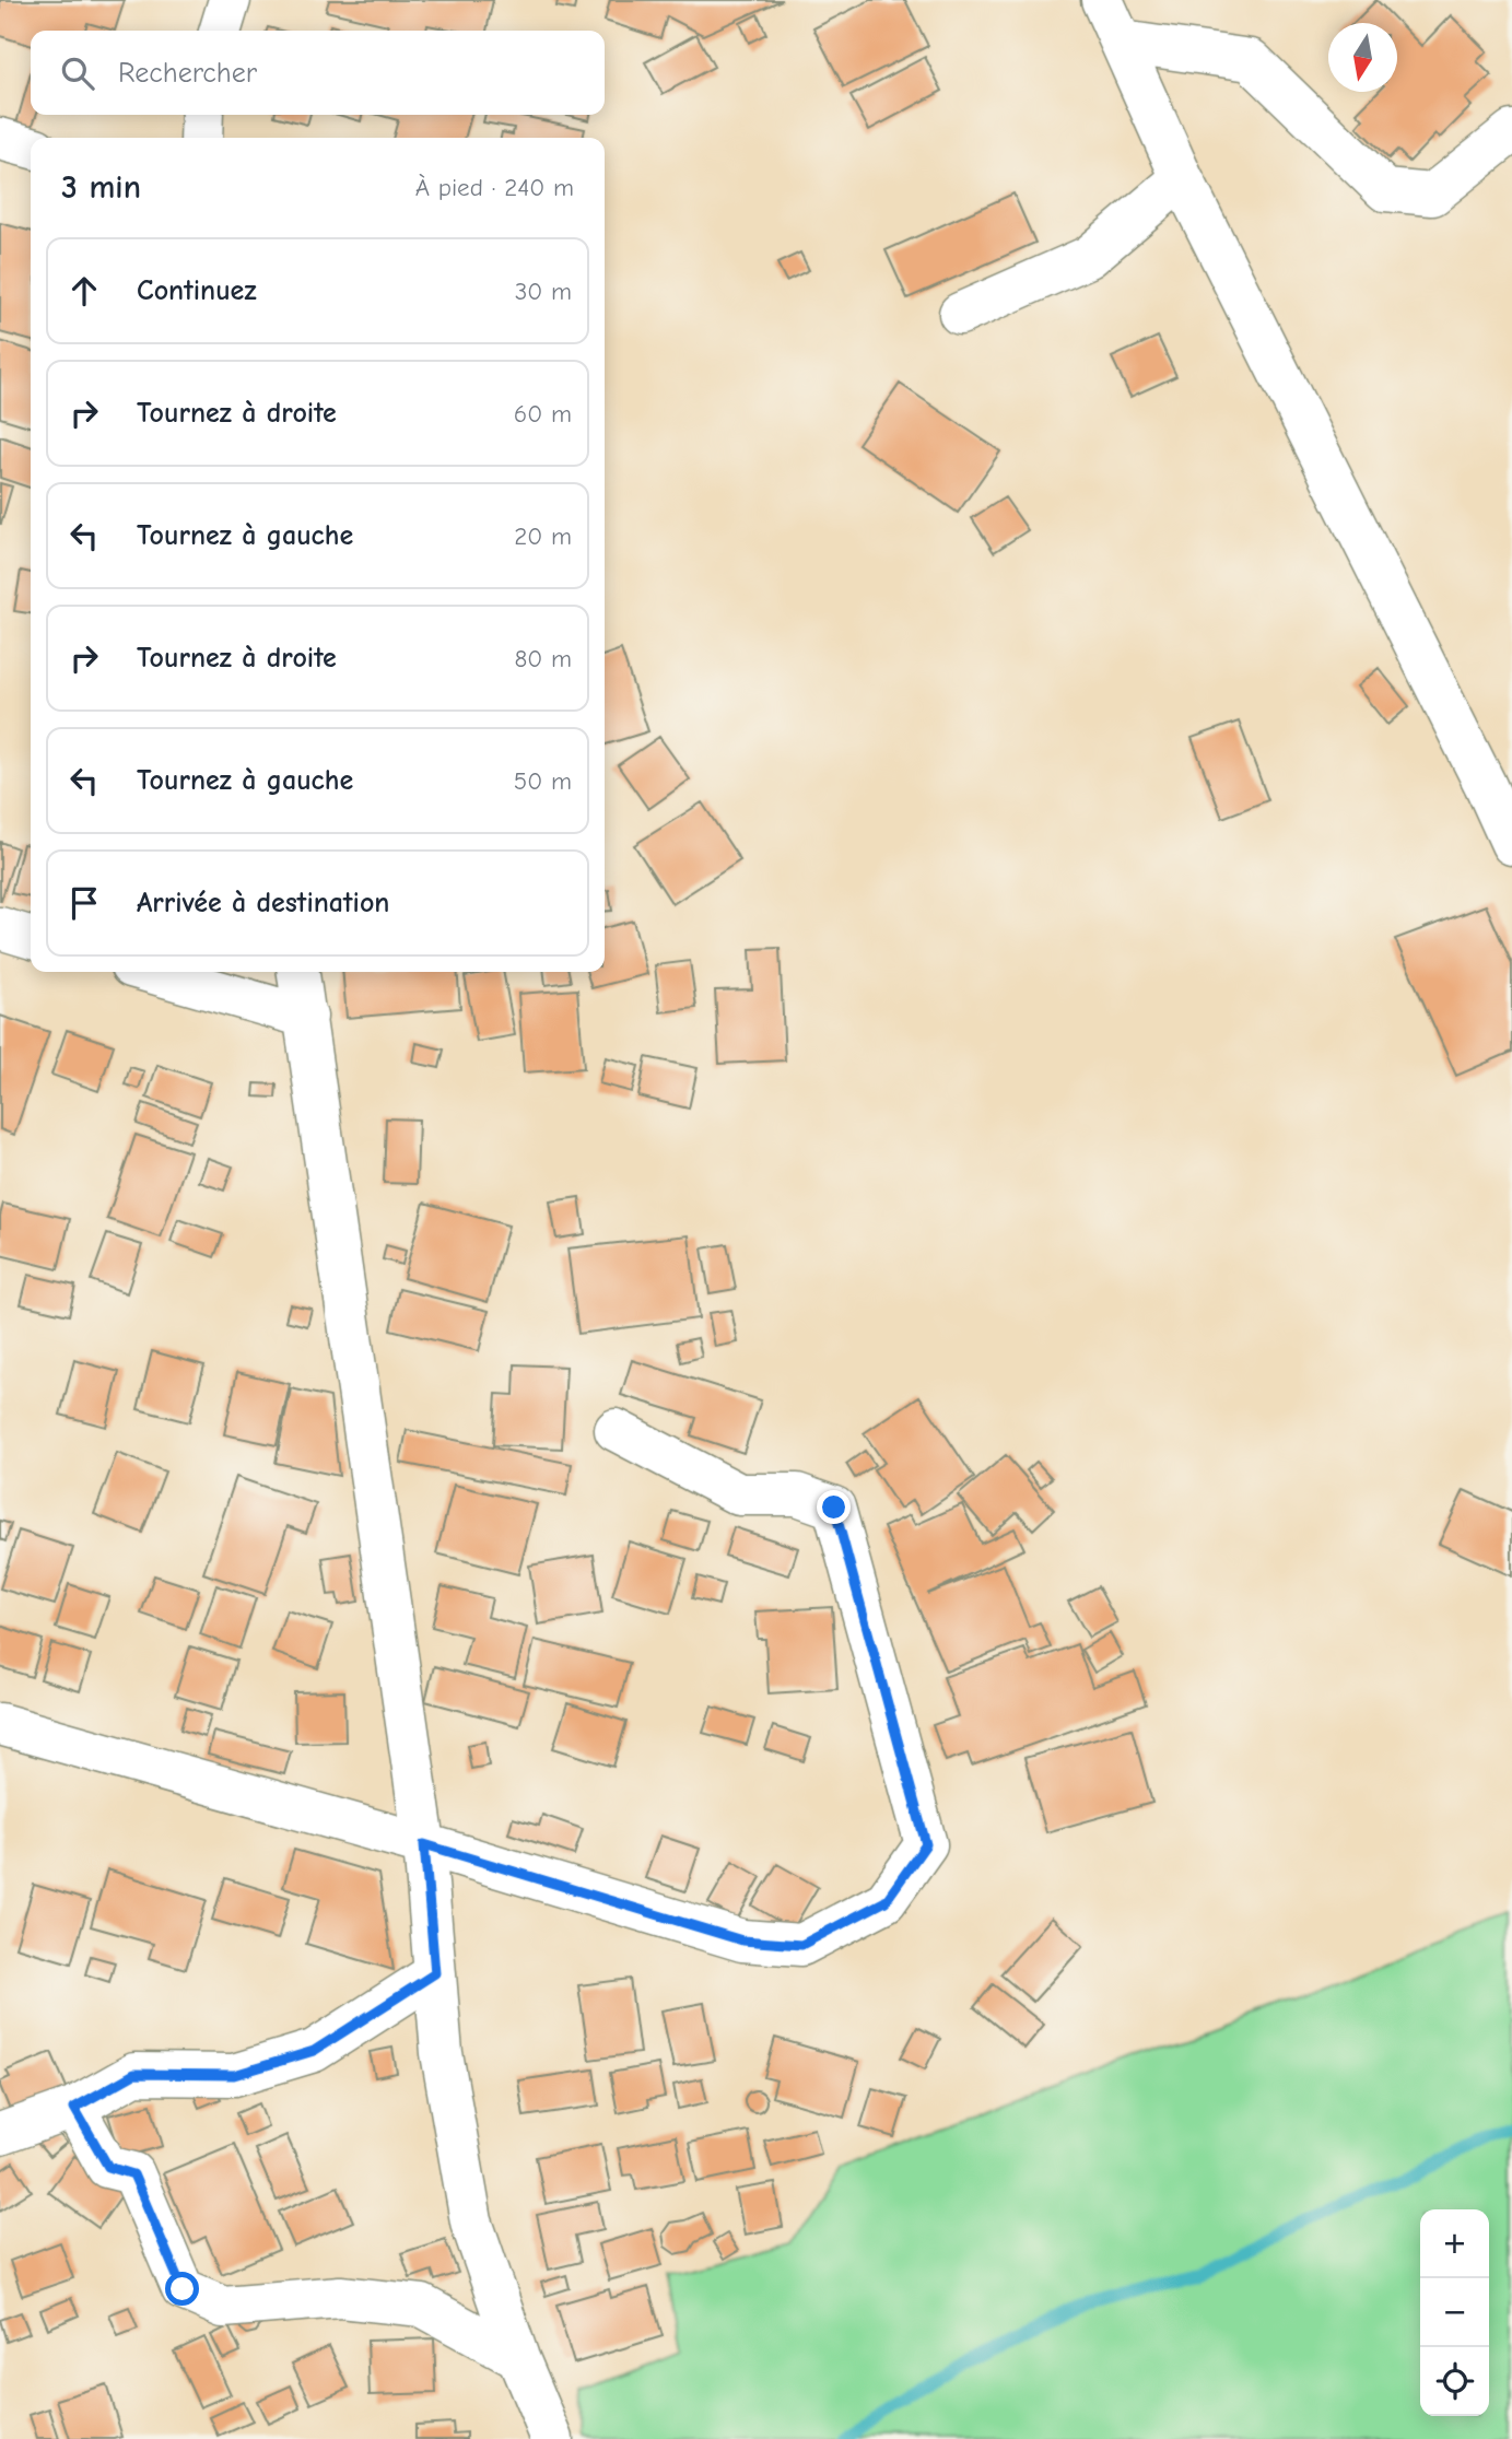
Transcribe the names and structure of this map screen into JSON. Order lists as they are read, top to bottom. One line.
{"north":"bottom","page":{"search":"Rechercher","heading":["3 min","À pied · 240 m"],"list":[["Continuez","30 m"],["Tournez à droite","60 m"],["Tournez à gauche","20 m"],["Tournez à droite","80 m"],["Tournez à gauche","50 m"],"Arrivée à destination"],"map_buttons":["+","−"]}}
